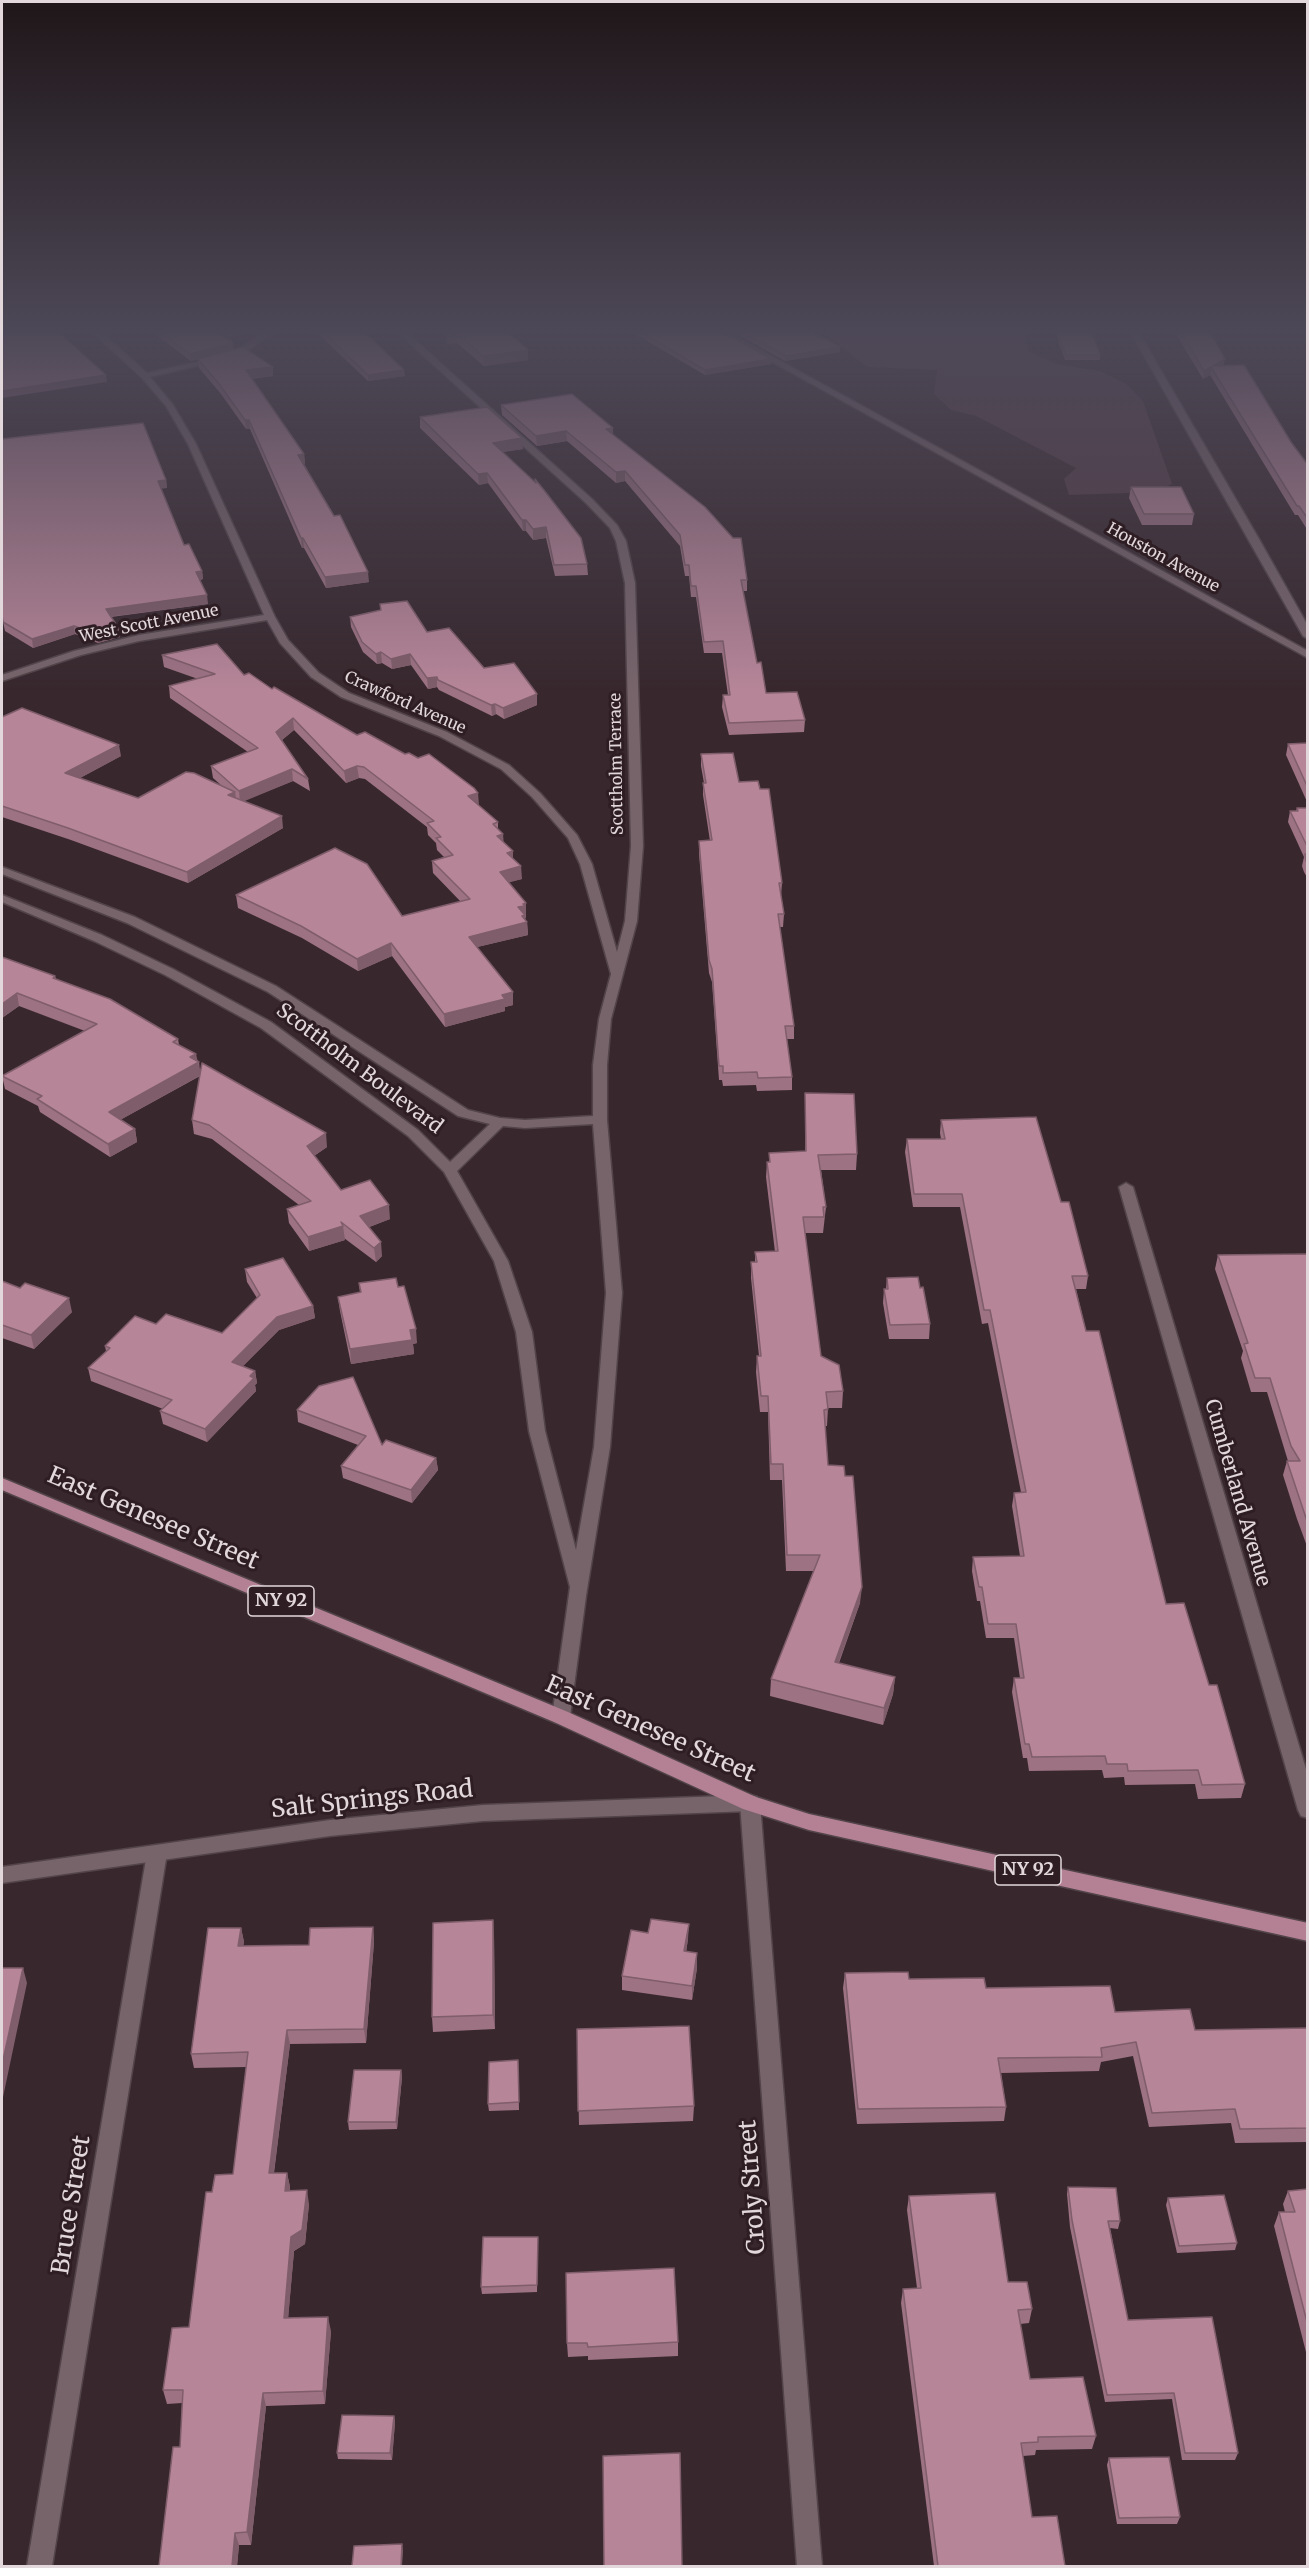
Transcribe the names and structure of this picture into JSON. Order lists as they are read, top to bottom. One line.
{"streets":{"main road":["East Genesee Street","NY 92"],"street":["Houston Avenue","West Scott Avenue","Crawford Avenue","Scottholm Terrace","Scottholm Boulevard","Cumberland Avenue","Salt Springs Road","Croly Street","Bruce Street"]},"crossings":[["West Scott Avenue","Crawford Avenue"],["Crawford Avenue","Scottholm Terrace"],["Scottholm Terrace","Scottholm Boulevard"],["Scottholm Boulevard","East Genesee Street"],["East Genesee Street","Salt Springs Road"],["East Genesee Street","Croly Street"],["Salt Springs Road","Croly Street"],["Salt Springs Road","Bruce Street"]]}
